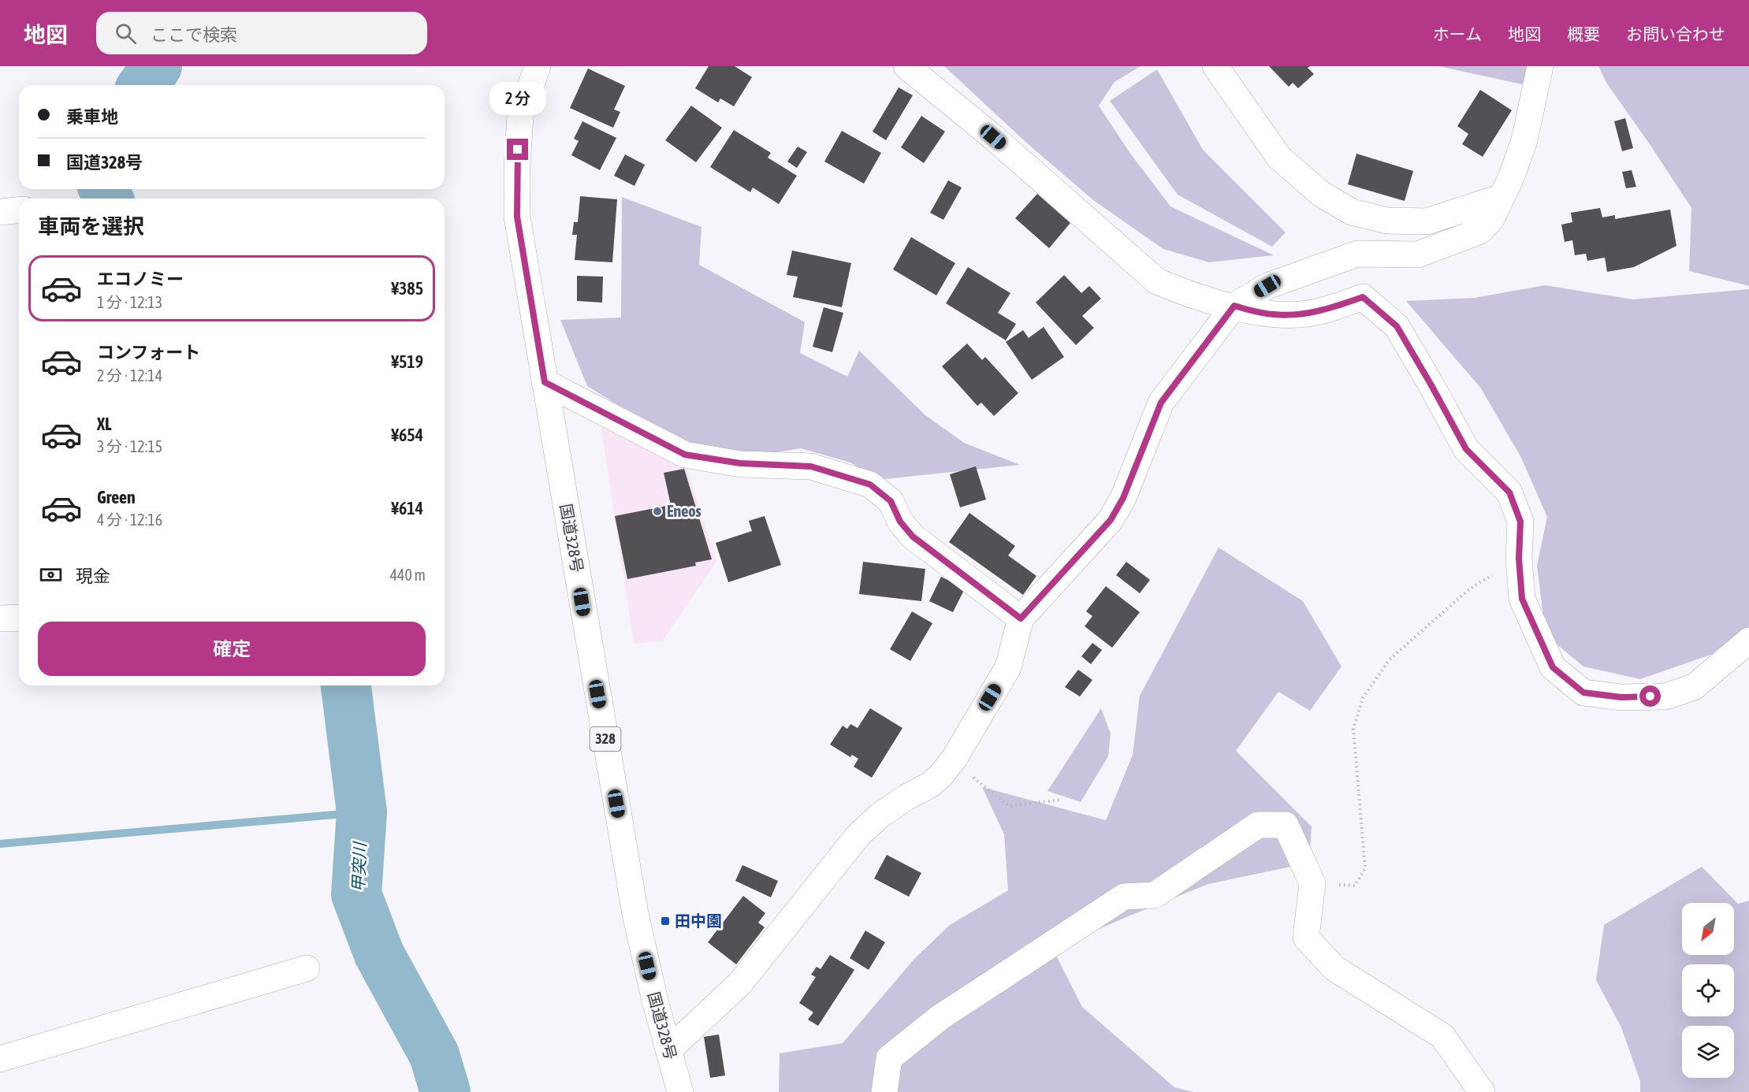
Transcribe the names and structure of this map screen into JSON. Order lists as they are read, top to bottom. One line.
{"streets":{"main road":["国道328号","328"]},"water":["甲突川"],"places":{"other":["Eneos"],"transit":["田中園"]},"north":"bottom left","page":{"header":"地図","search":"ここで検索","nav":["ホーム","地図","概要","お問い合わせ"],"bubble":"2 分","banner":["乗車地","国道328号"],"heading":"車両を選択","list":[{"name":"エコノミー","note":"1 分 · 12:13","value":"¥385"},{"name":"コンフォート","note":"2 分 · 12:14","value":"¥519"},{"name":"XL","note":"3 分 · 12:15","value":"¥654"},{"name":"Green","note":"4 分 · 12:16","value":"¥614"}],"pay":["現金","440 m"],"buttons":"確定"}}
